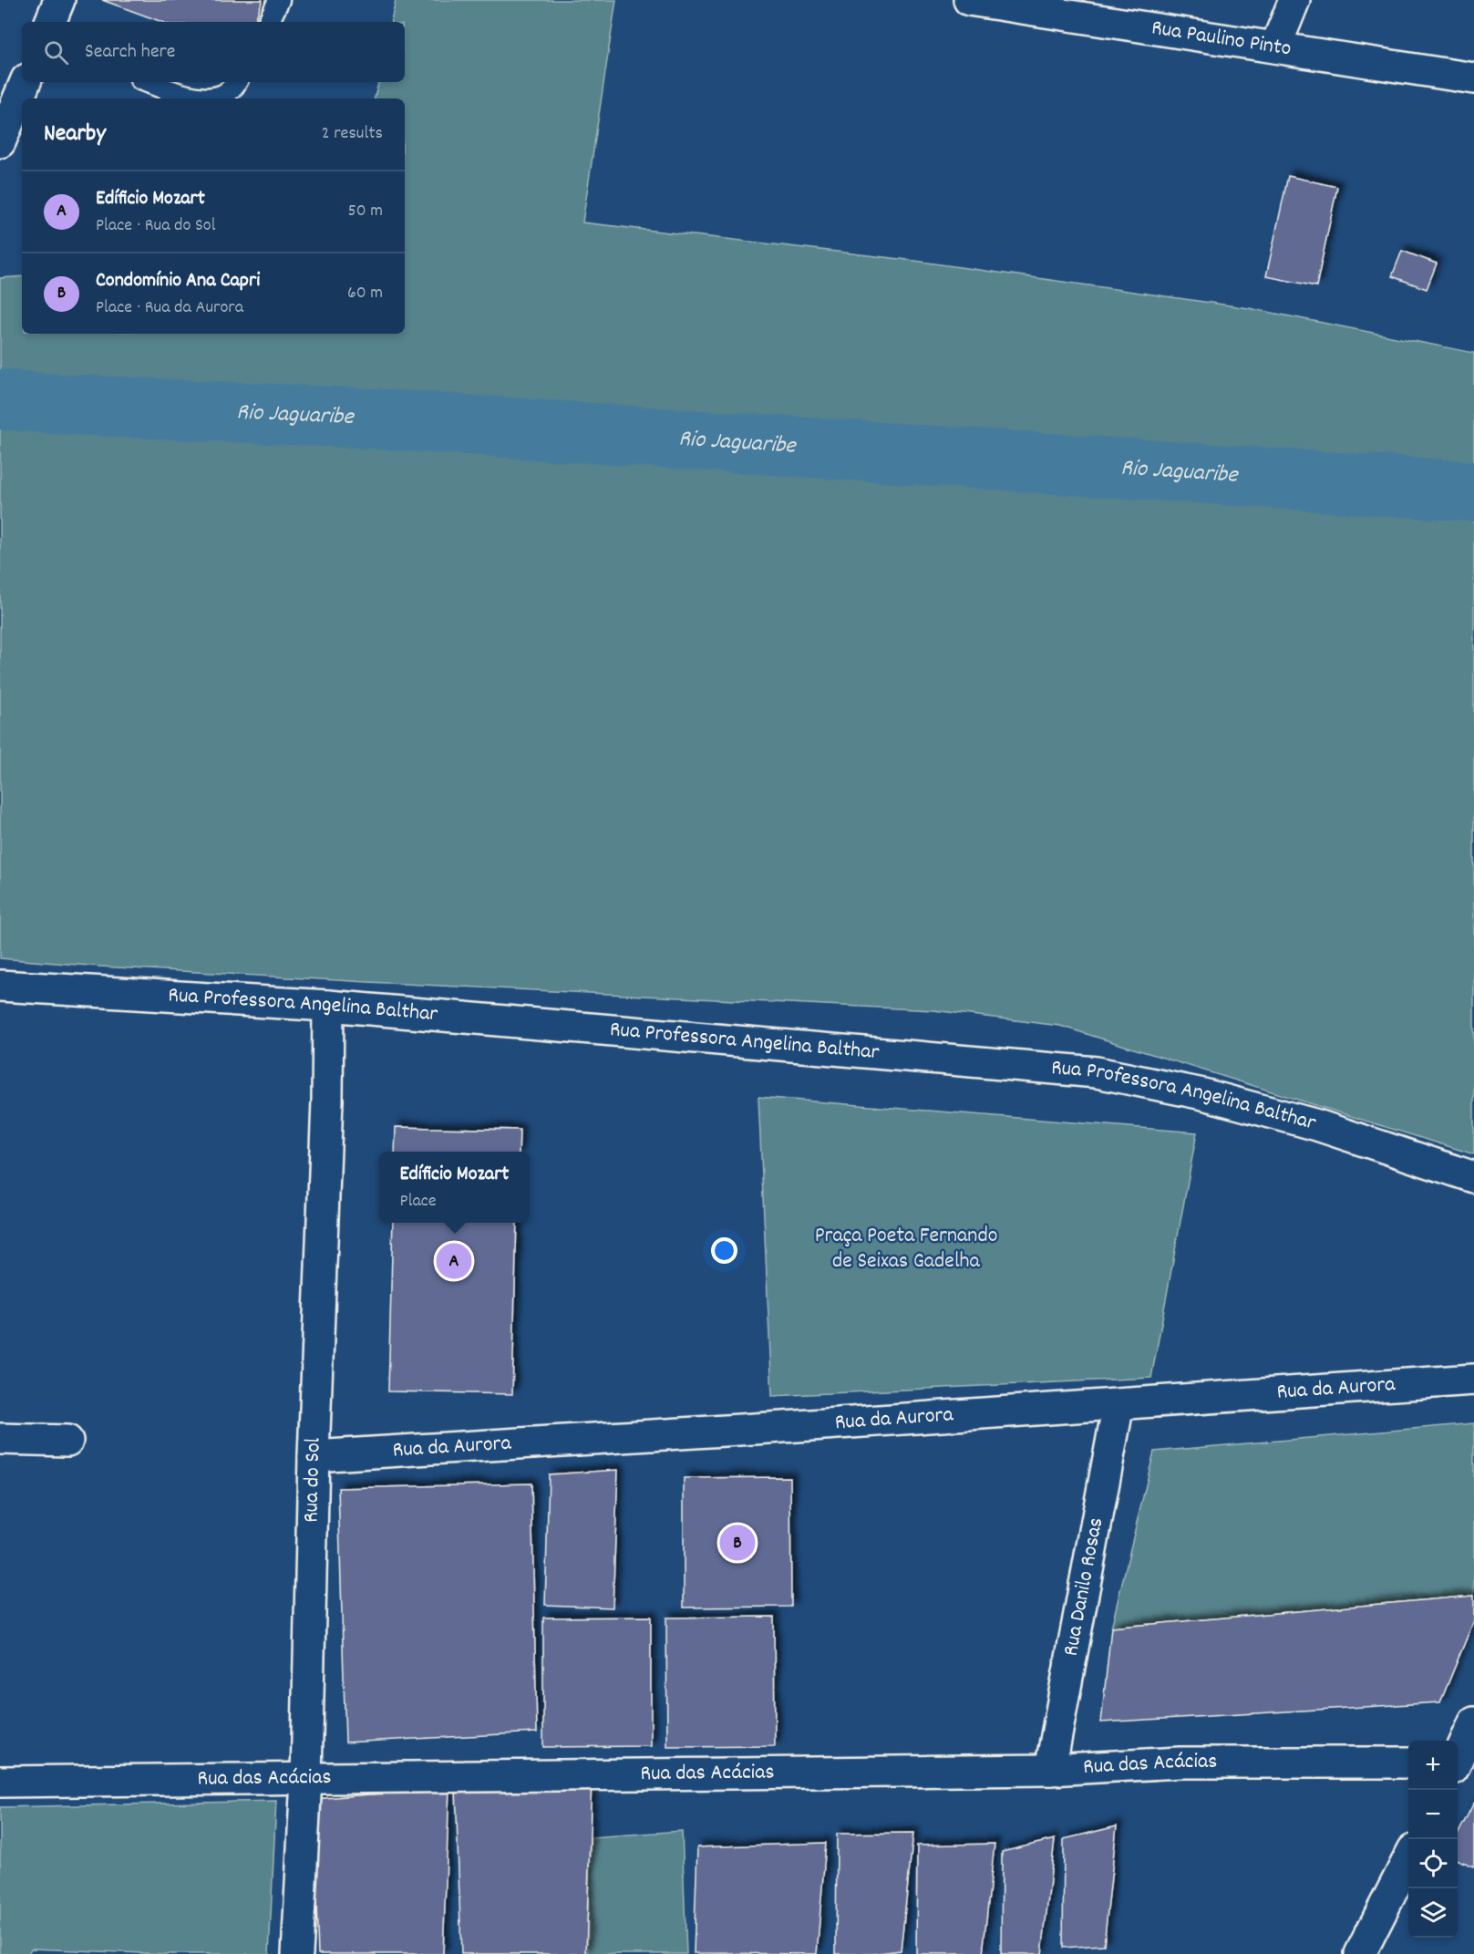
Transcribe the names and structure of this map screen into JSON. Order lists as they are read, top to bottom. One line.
{"streets":{"street":["Rua Paulino Pinto","Rua Professora Angelina Balthar","Rua da Aurora","Rua do Sol","Rua Danilo Rosas","Rua das Acácias"]},"crossings":[["Rua Professora Angelina Balthar","Rua do Sol"],["Rua da Aurora","Rua do Sol"],["Rua da Aurora","Rua Danilo Rosas"],["Rua do Sol","Rua das Acácias"],["Rua Danilo Rosas","Rua das Acácias"]],"water":["Rio Jaguaribe"],"parks":["Praça Poeta Fernando de Seixas Gadelha"],"page":{"search":"Search here","heading":["Nearby","2 results"],"list":[{"mark":"A","name":"Edíficio Mozart","note":"Place · Rua do Sol","value":"50 m"},{"mark":"B","name":"Condomínio Ana Capri","note":"Place · Rua da Aurora","value":"60 m"}],"popup":["Edíficio Mozart","Place"],"pins":["A","B"],"map_buttons":["+","−"]}}
